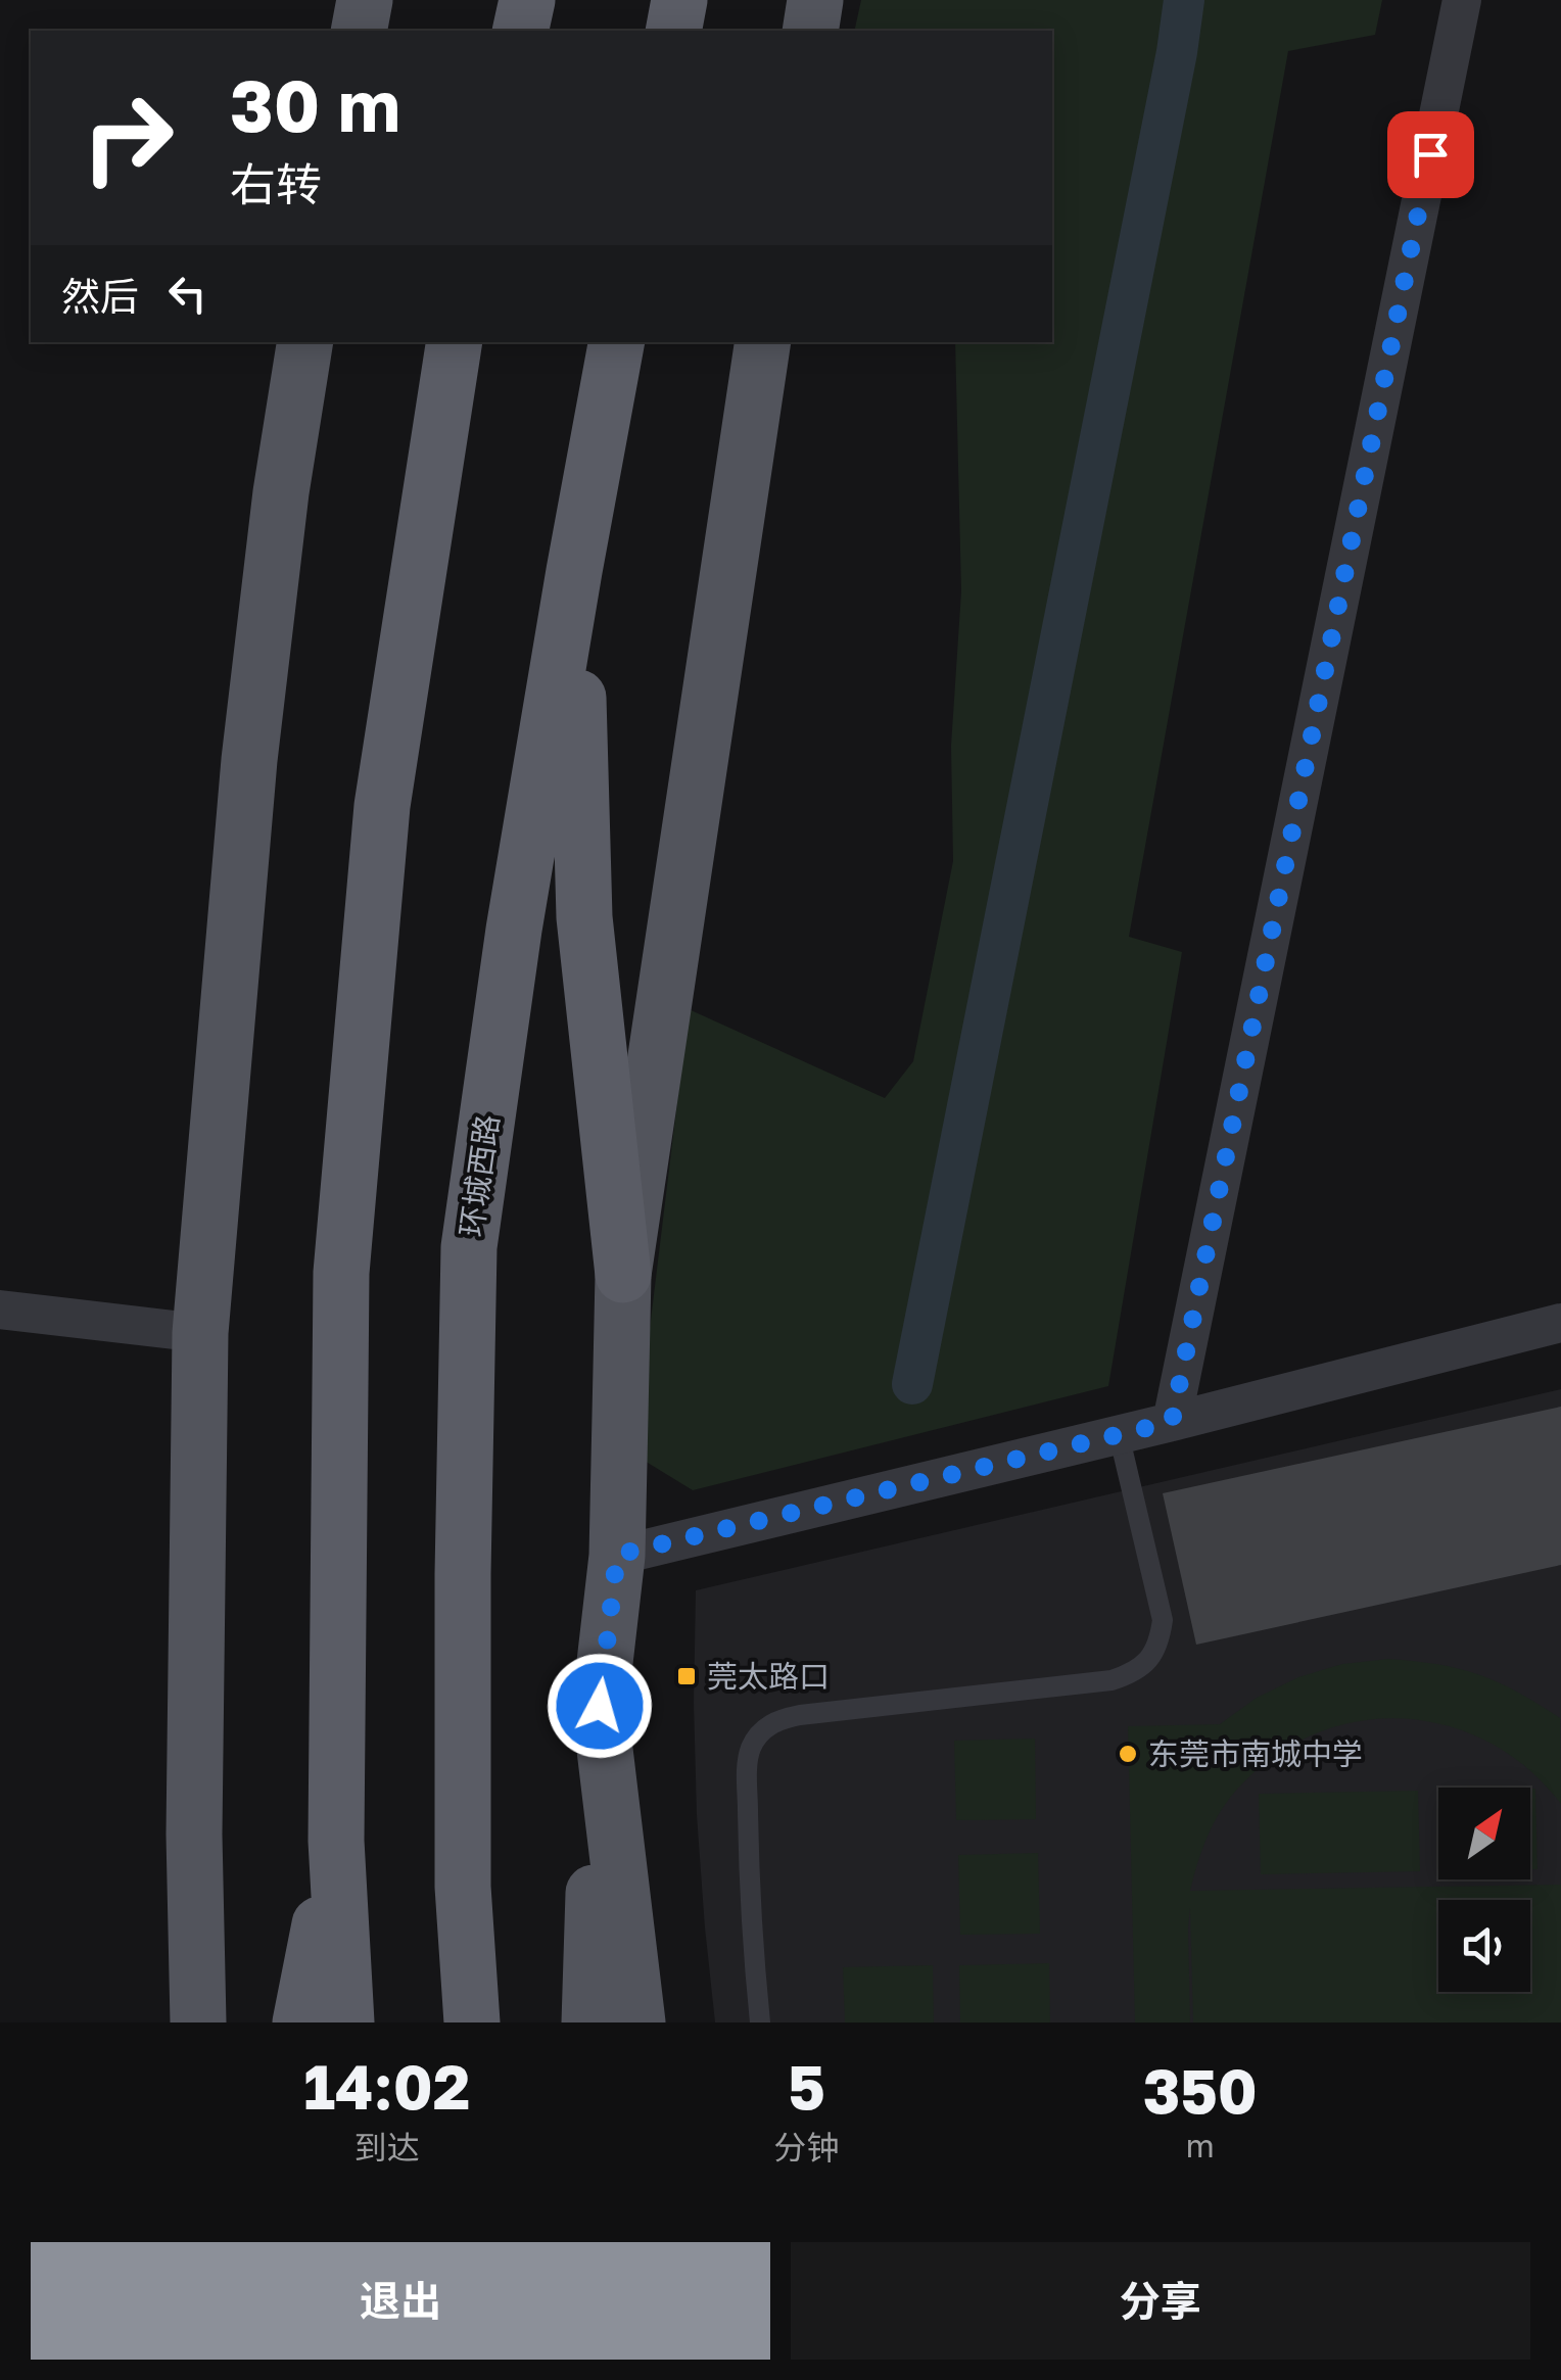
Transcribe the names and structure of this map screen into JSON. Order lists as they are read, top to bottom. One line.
{"streets":{"highway":["环城西路"]},"places":{"transit":["莞太路口"],"other":["东莞市南城中学"]},"north":"top right","page":{"turn":["30 m","右转"],"then":"然后","eta":["14:02","到达","5","分钟","350","m"],"buttons":["退出","分享"]}}
